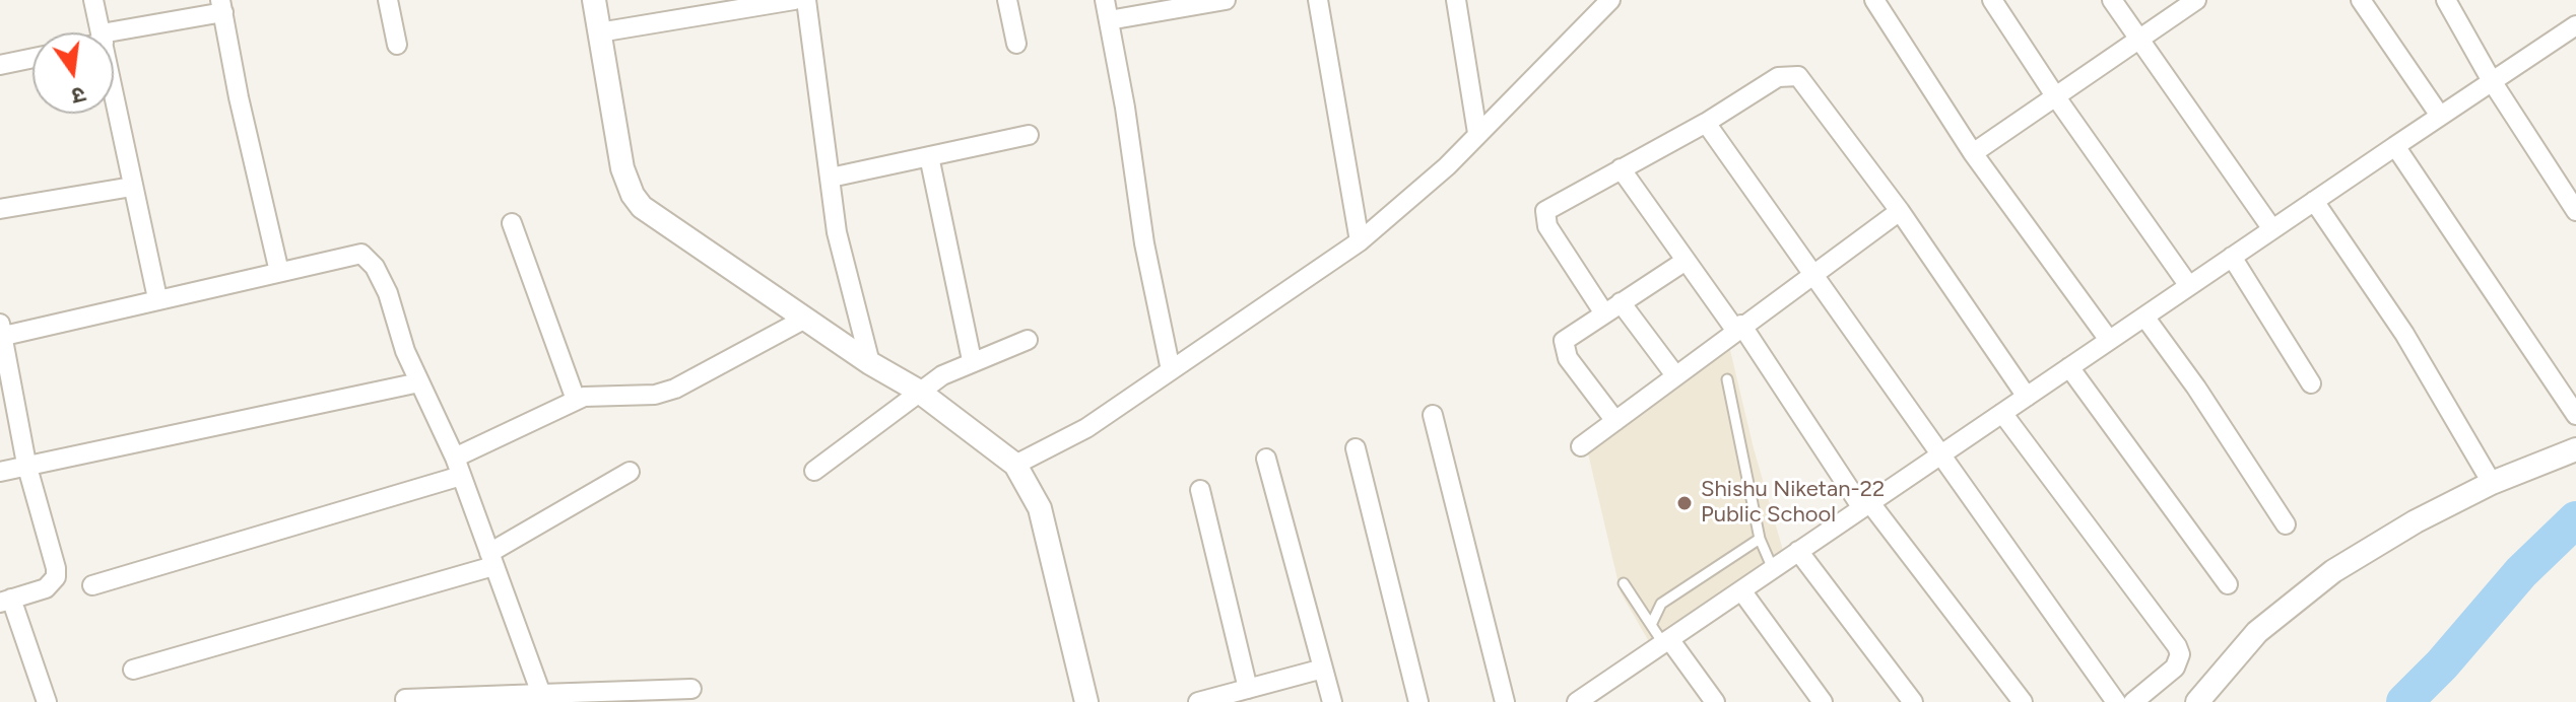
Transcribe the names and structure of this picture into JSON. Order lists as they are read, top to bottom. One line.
{"places":["Shishu Niketan-22 Public School"],"north":"bottom"}
